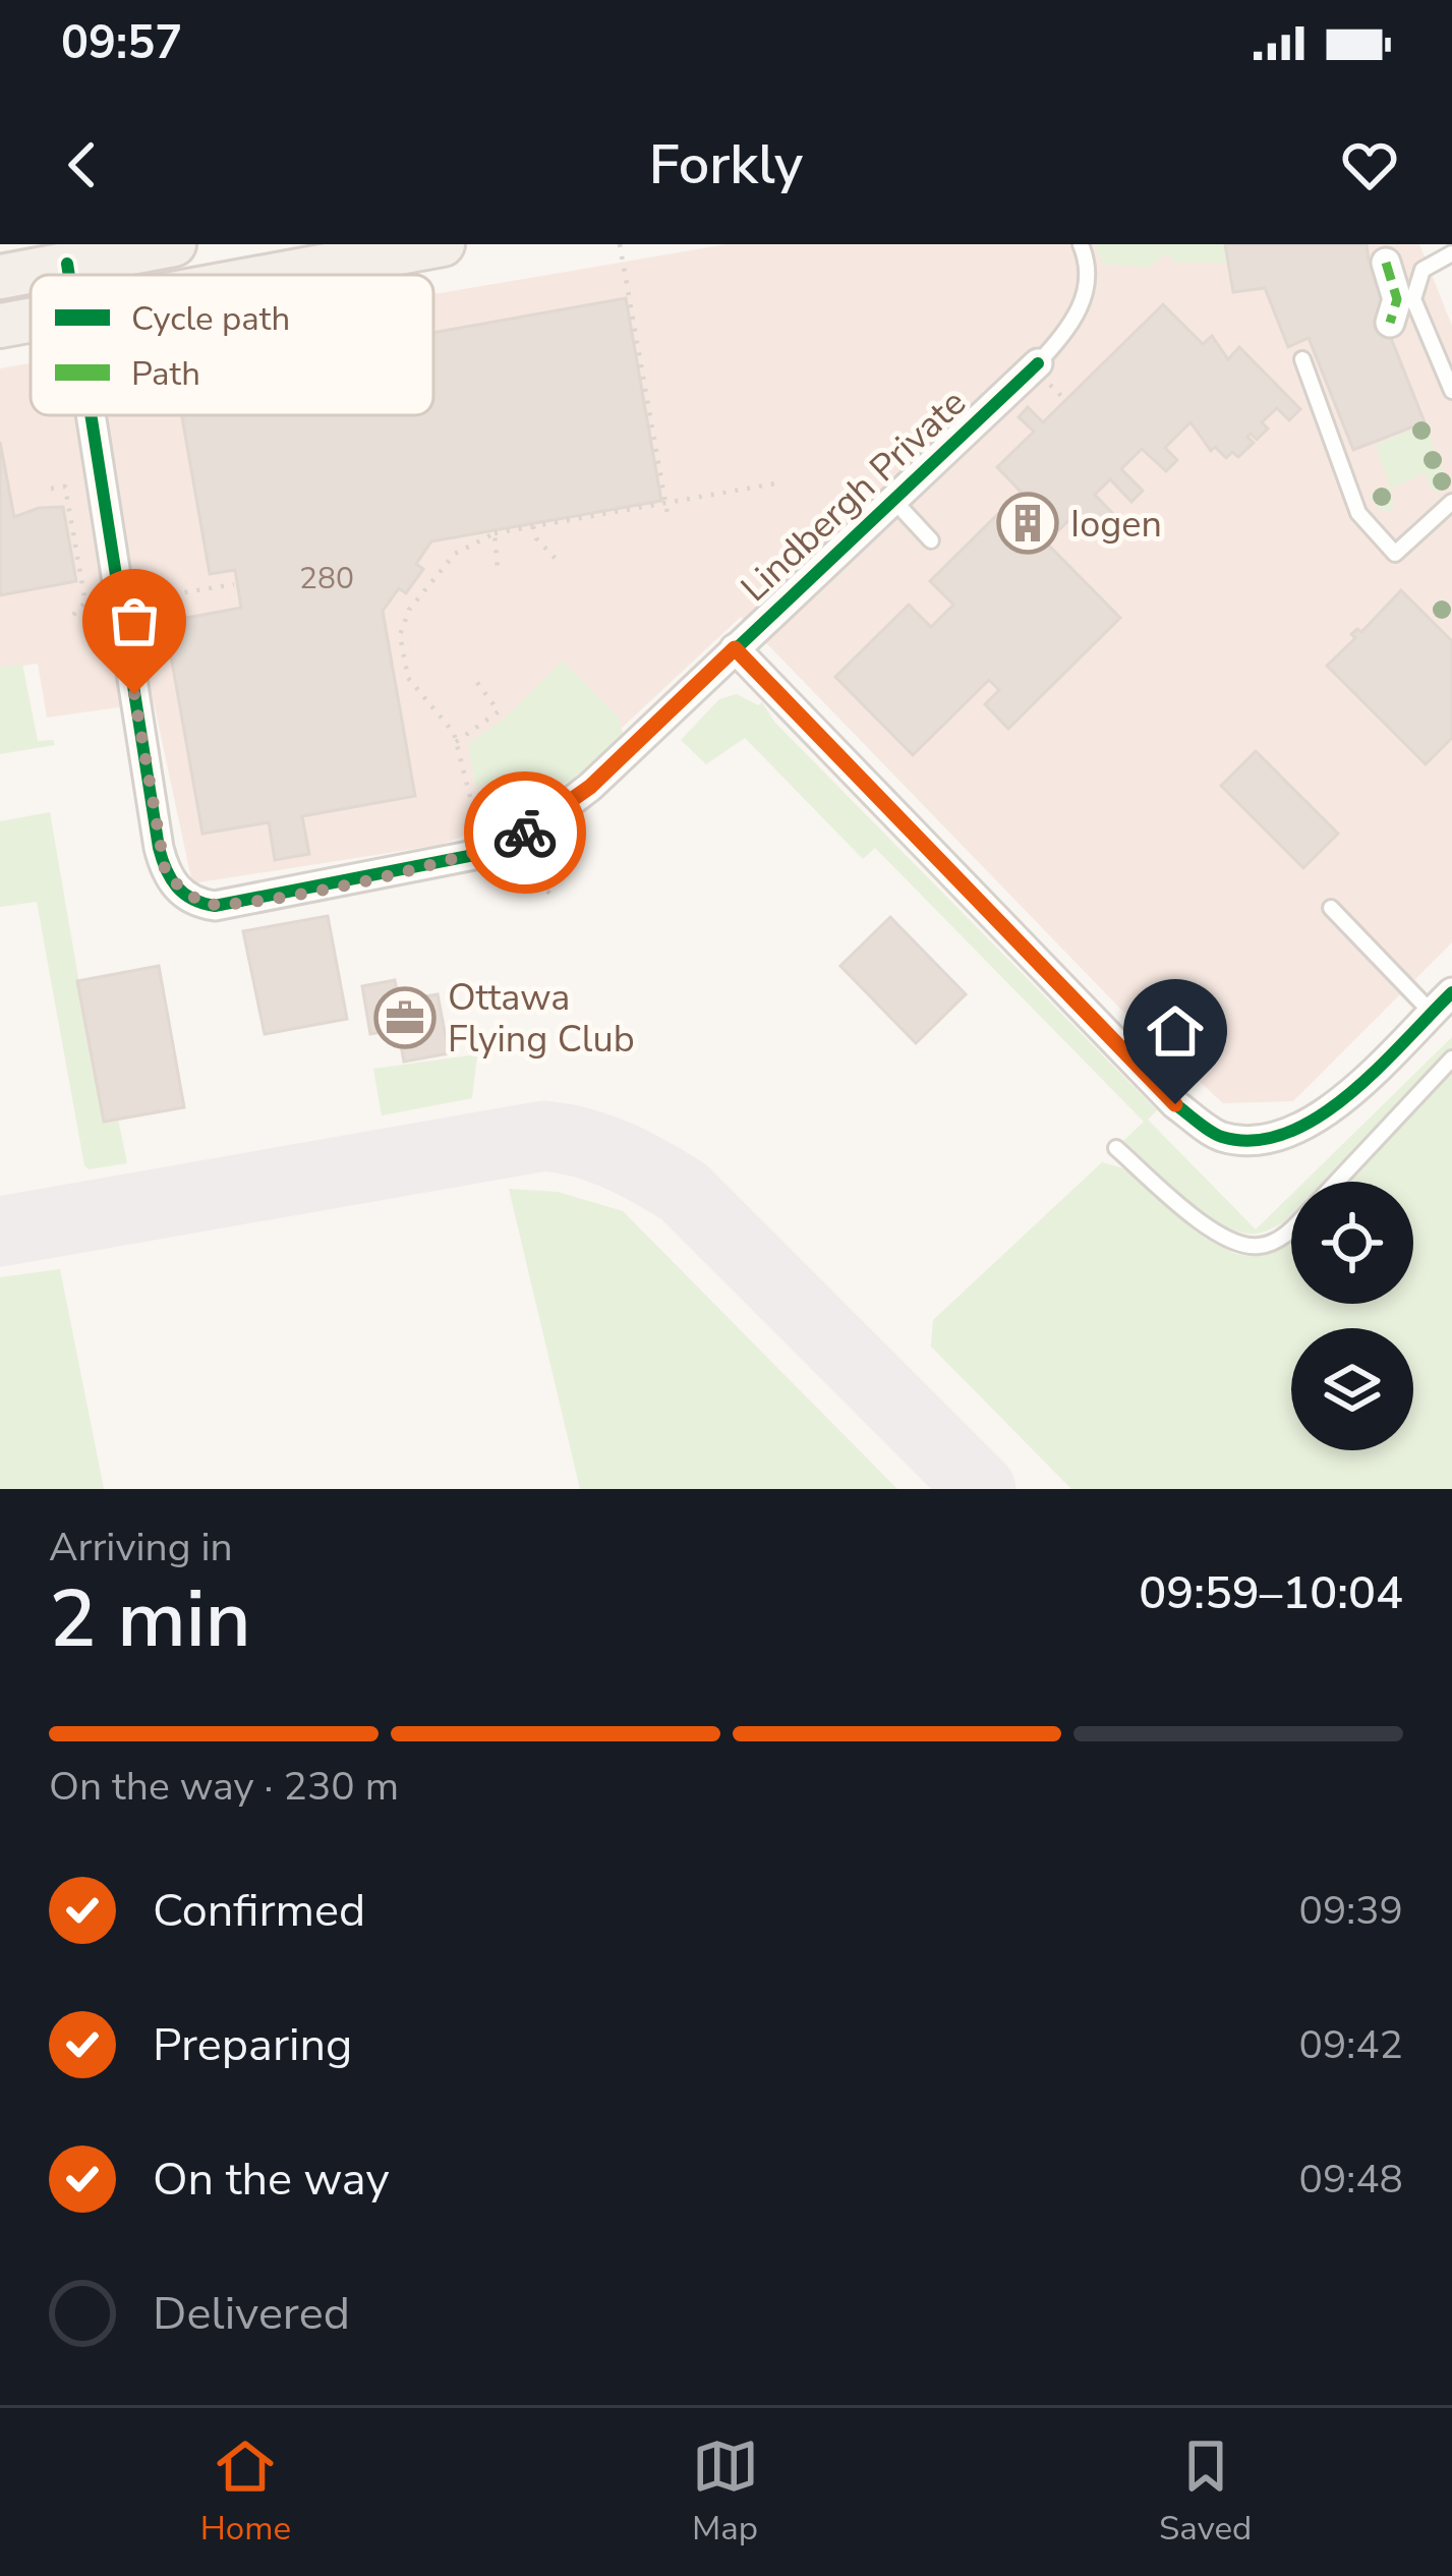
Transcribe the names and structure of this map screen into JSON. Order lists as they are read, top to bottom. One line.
{"streets":{"street":["Lindbergh Private"]},"places":{"building":["Iogen"],"office":["Ottawa Flying Club"]},"house_numbers":["280"],"legend":["Cycle path","Path"],"page":{"status":"09:57","header":"Forkly","heading":["2 min","Arriving in","09:59–10:04"],"bar":"On the way · 230 m","list":[["Confirmed","09:39"],["Preparing","09:42"],["On the way","09:48"],"Delivered"],"tabs":["Home","Map","Saved"]}}
